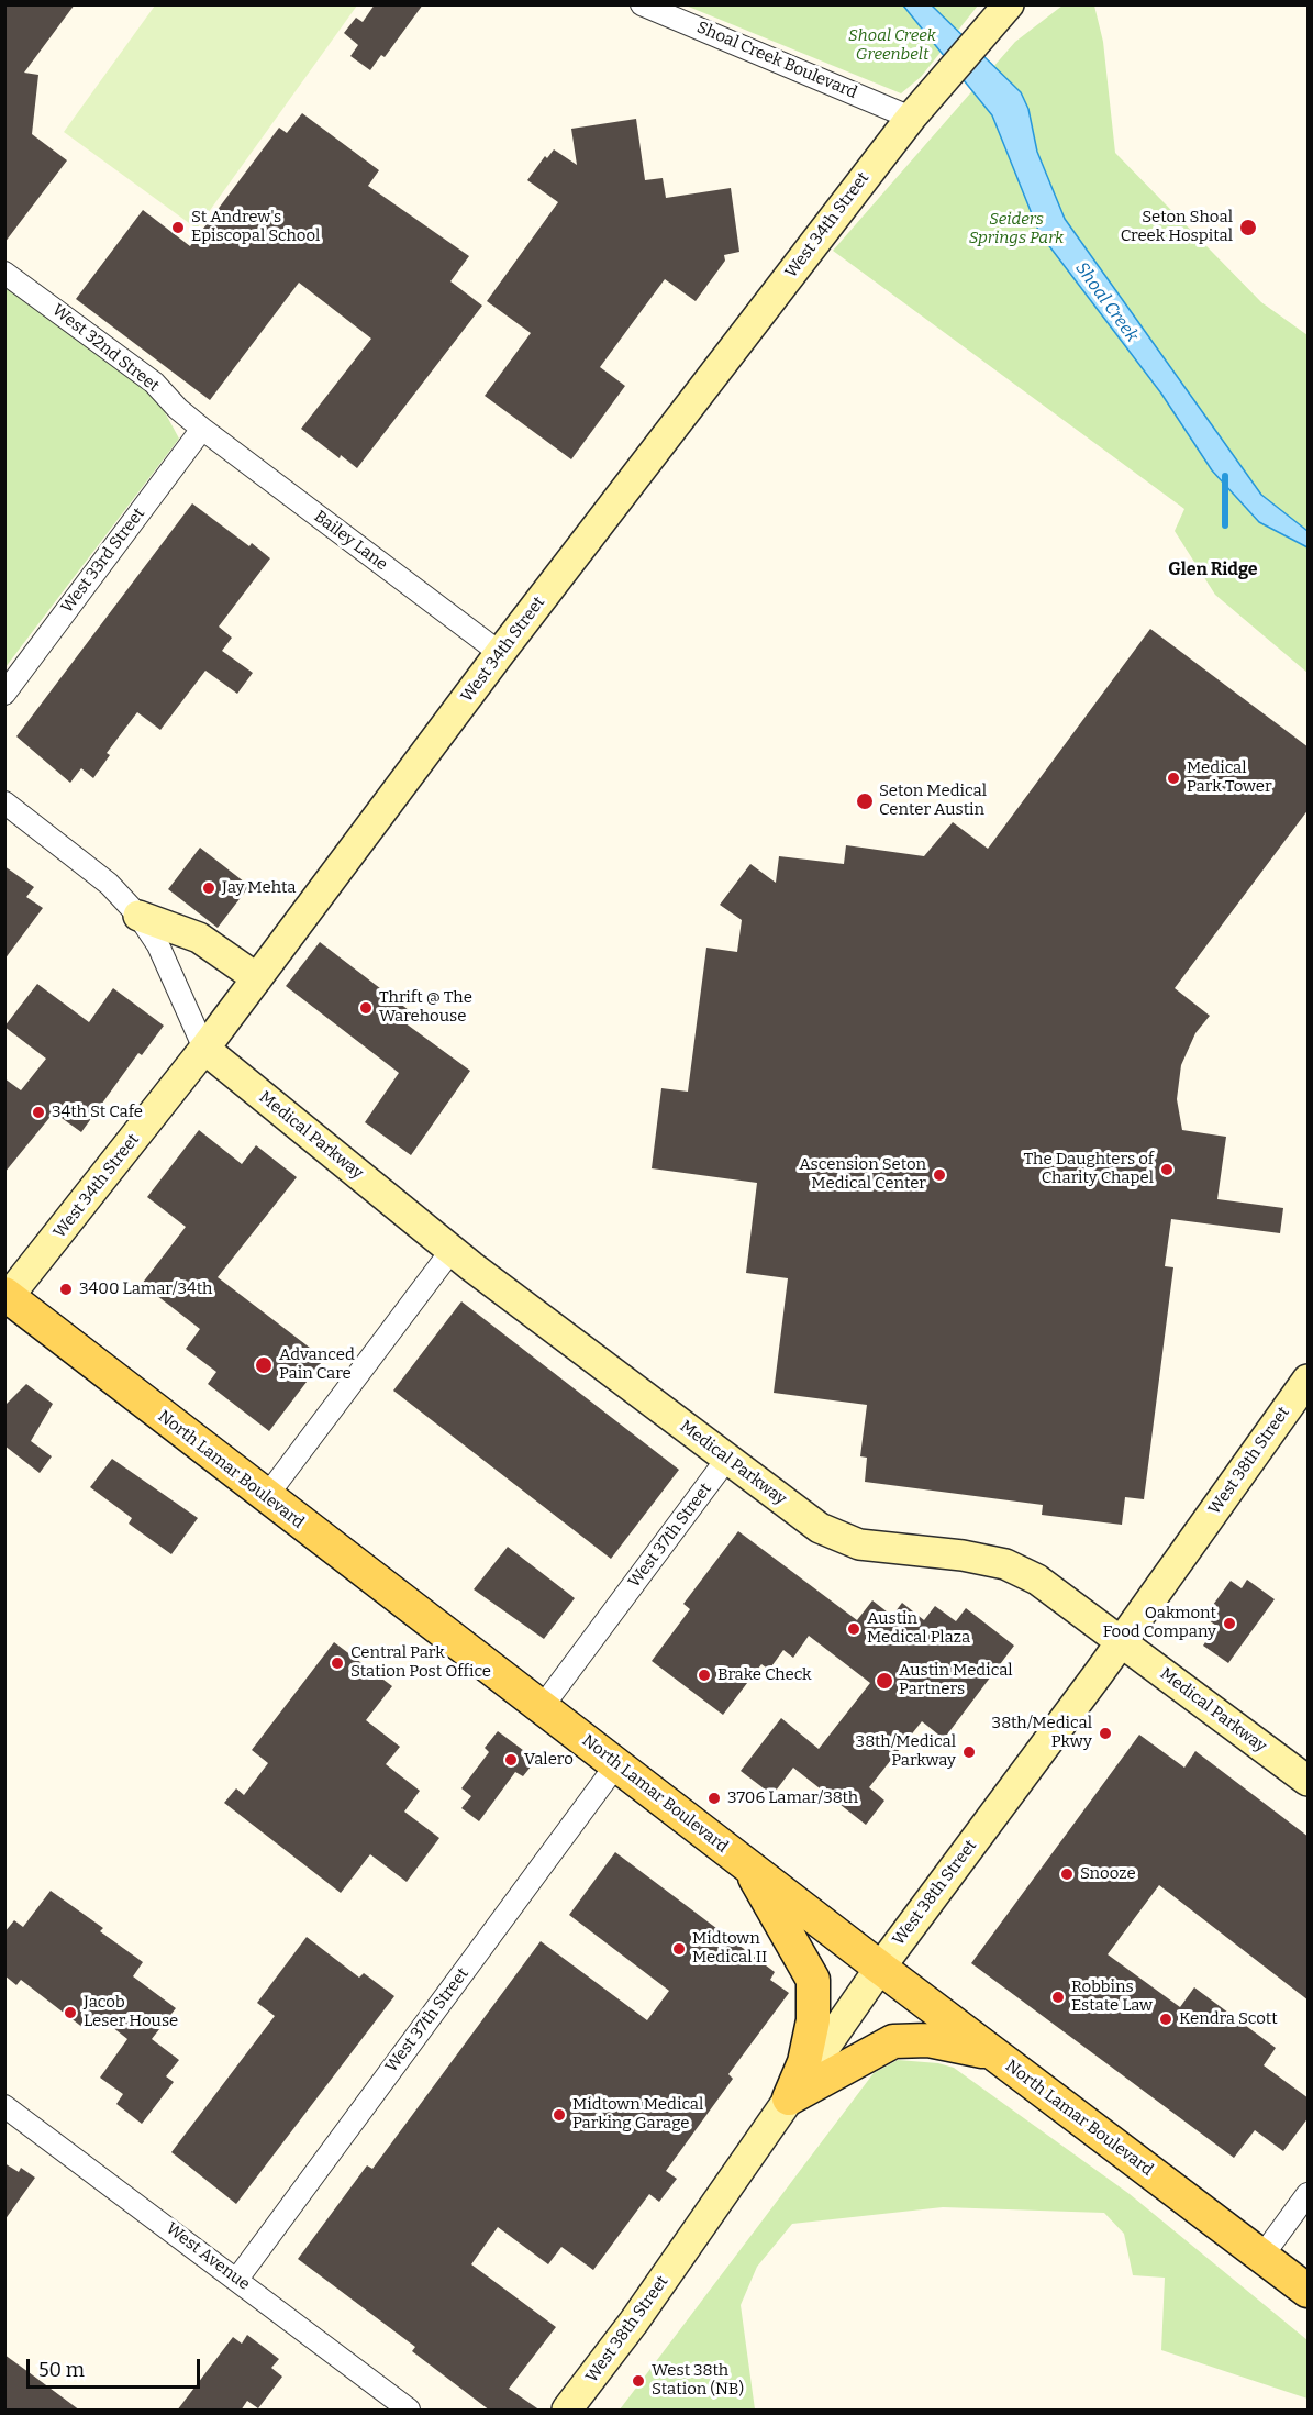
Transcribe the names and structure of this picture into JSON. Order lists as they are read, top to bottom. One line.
{"streets":{"main road":["North Lamar Boulevard"],"street":["Shoal Creek Boulevard","West 34th Street","West 32nd Street","Bailey Lane","West 33rd Street","Medical Parkway","West 38th Street","West 37th Street","West Avenue"]},"crossings":[["Shoal Creek Boulevard","West 34th Street"],["West 34th Street","Bailey Lane"],["West 34th Street","Medical Parkway"],["West 34th Street","North Lamar Boulevard"],["West 32nd Street","Bailey Lane"],["West 32nd Street","West 33rd Street"],["Bailey Lane","West 33rd Street"],["Medical Parkway","West 38th Street"],["Medical Parkway","West 37th Street"],["West 38th Street","North Lamar Boulevard"],["North Lamar Boulevard","West 37th Street"],["West 37th Street","West Avenue"]],"districts":["Glen Ridge"],"water":["Shoal Creek"],"parks":["Shoal Creek Greenbelt","Seiders Springs Park"],"places":["St Andrew's Episcopal School","Seton Shoal Creek Hospital","Medical Park Tower","Seton Medical Center Austin","Jay Mehta","Thrift @ The Warehouse","34th St Cafe","The Daughters of Charity Chapel","Ascension Seton Medical Center","3400 Lamar/34th","Advanced Pain Care","Oakmont Food Company","Austin Medical Plaza","Central Park Station Post Office","Brake Check","Austin Medical Partners","38th/Medical Pkwy","38th/Medical Parkway","Valero","3706 Lamar/38th","Snooze","Midtown Medical II","Robbins Estate Law","Jacob Leser House","Kendra Scott","Midtown Medical Parking Garage","West 38th Station (NB)"],"scale_bar":"50 m"}
